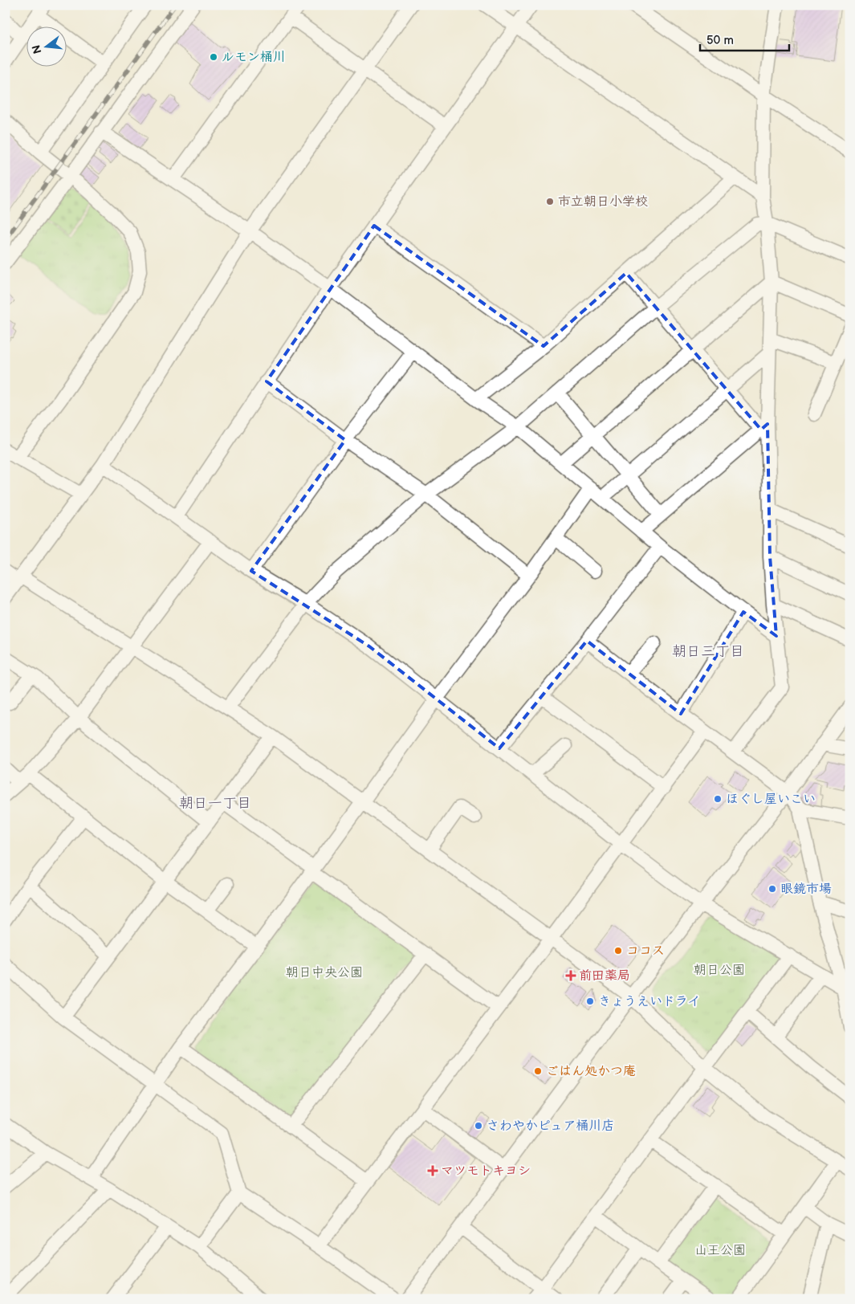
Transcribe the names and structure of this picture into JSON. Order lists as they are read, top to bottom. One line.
{"districts":["朝日三丁目","朝日一丁目"],"parks":["朝日公園","朝日中央公園","山王公園"],"places":{"other":["ルモン桶川","市立朝日小学校","ほぐし屋いこい","眼鏡市場","ココス","きょうえいドライ","ごはん処かつ庵","さわやかピュア桶川店"],"health":["前田薬局","マツモトキヨシ"]},"scale_bar":"50 m","north":"left"}
